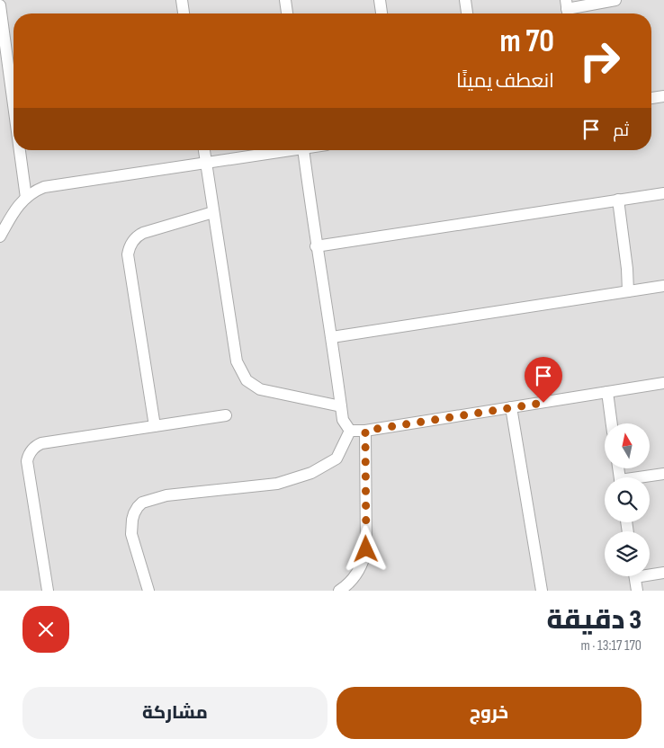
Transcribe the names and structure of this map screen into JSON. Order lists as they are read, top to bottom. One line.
{"north":"top","page":{"turn":["70 m","انعطف يمينًا"],"then":"ثم","heading":["3 دقيقة","170 m · 13:17"],"buttons":["خروج","مشاركة"]}}
